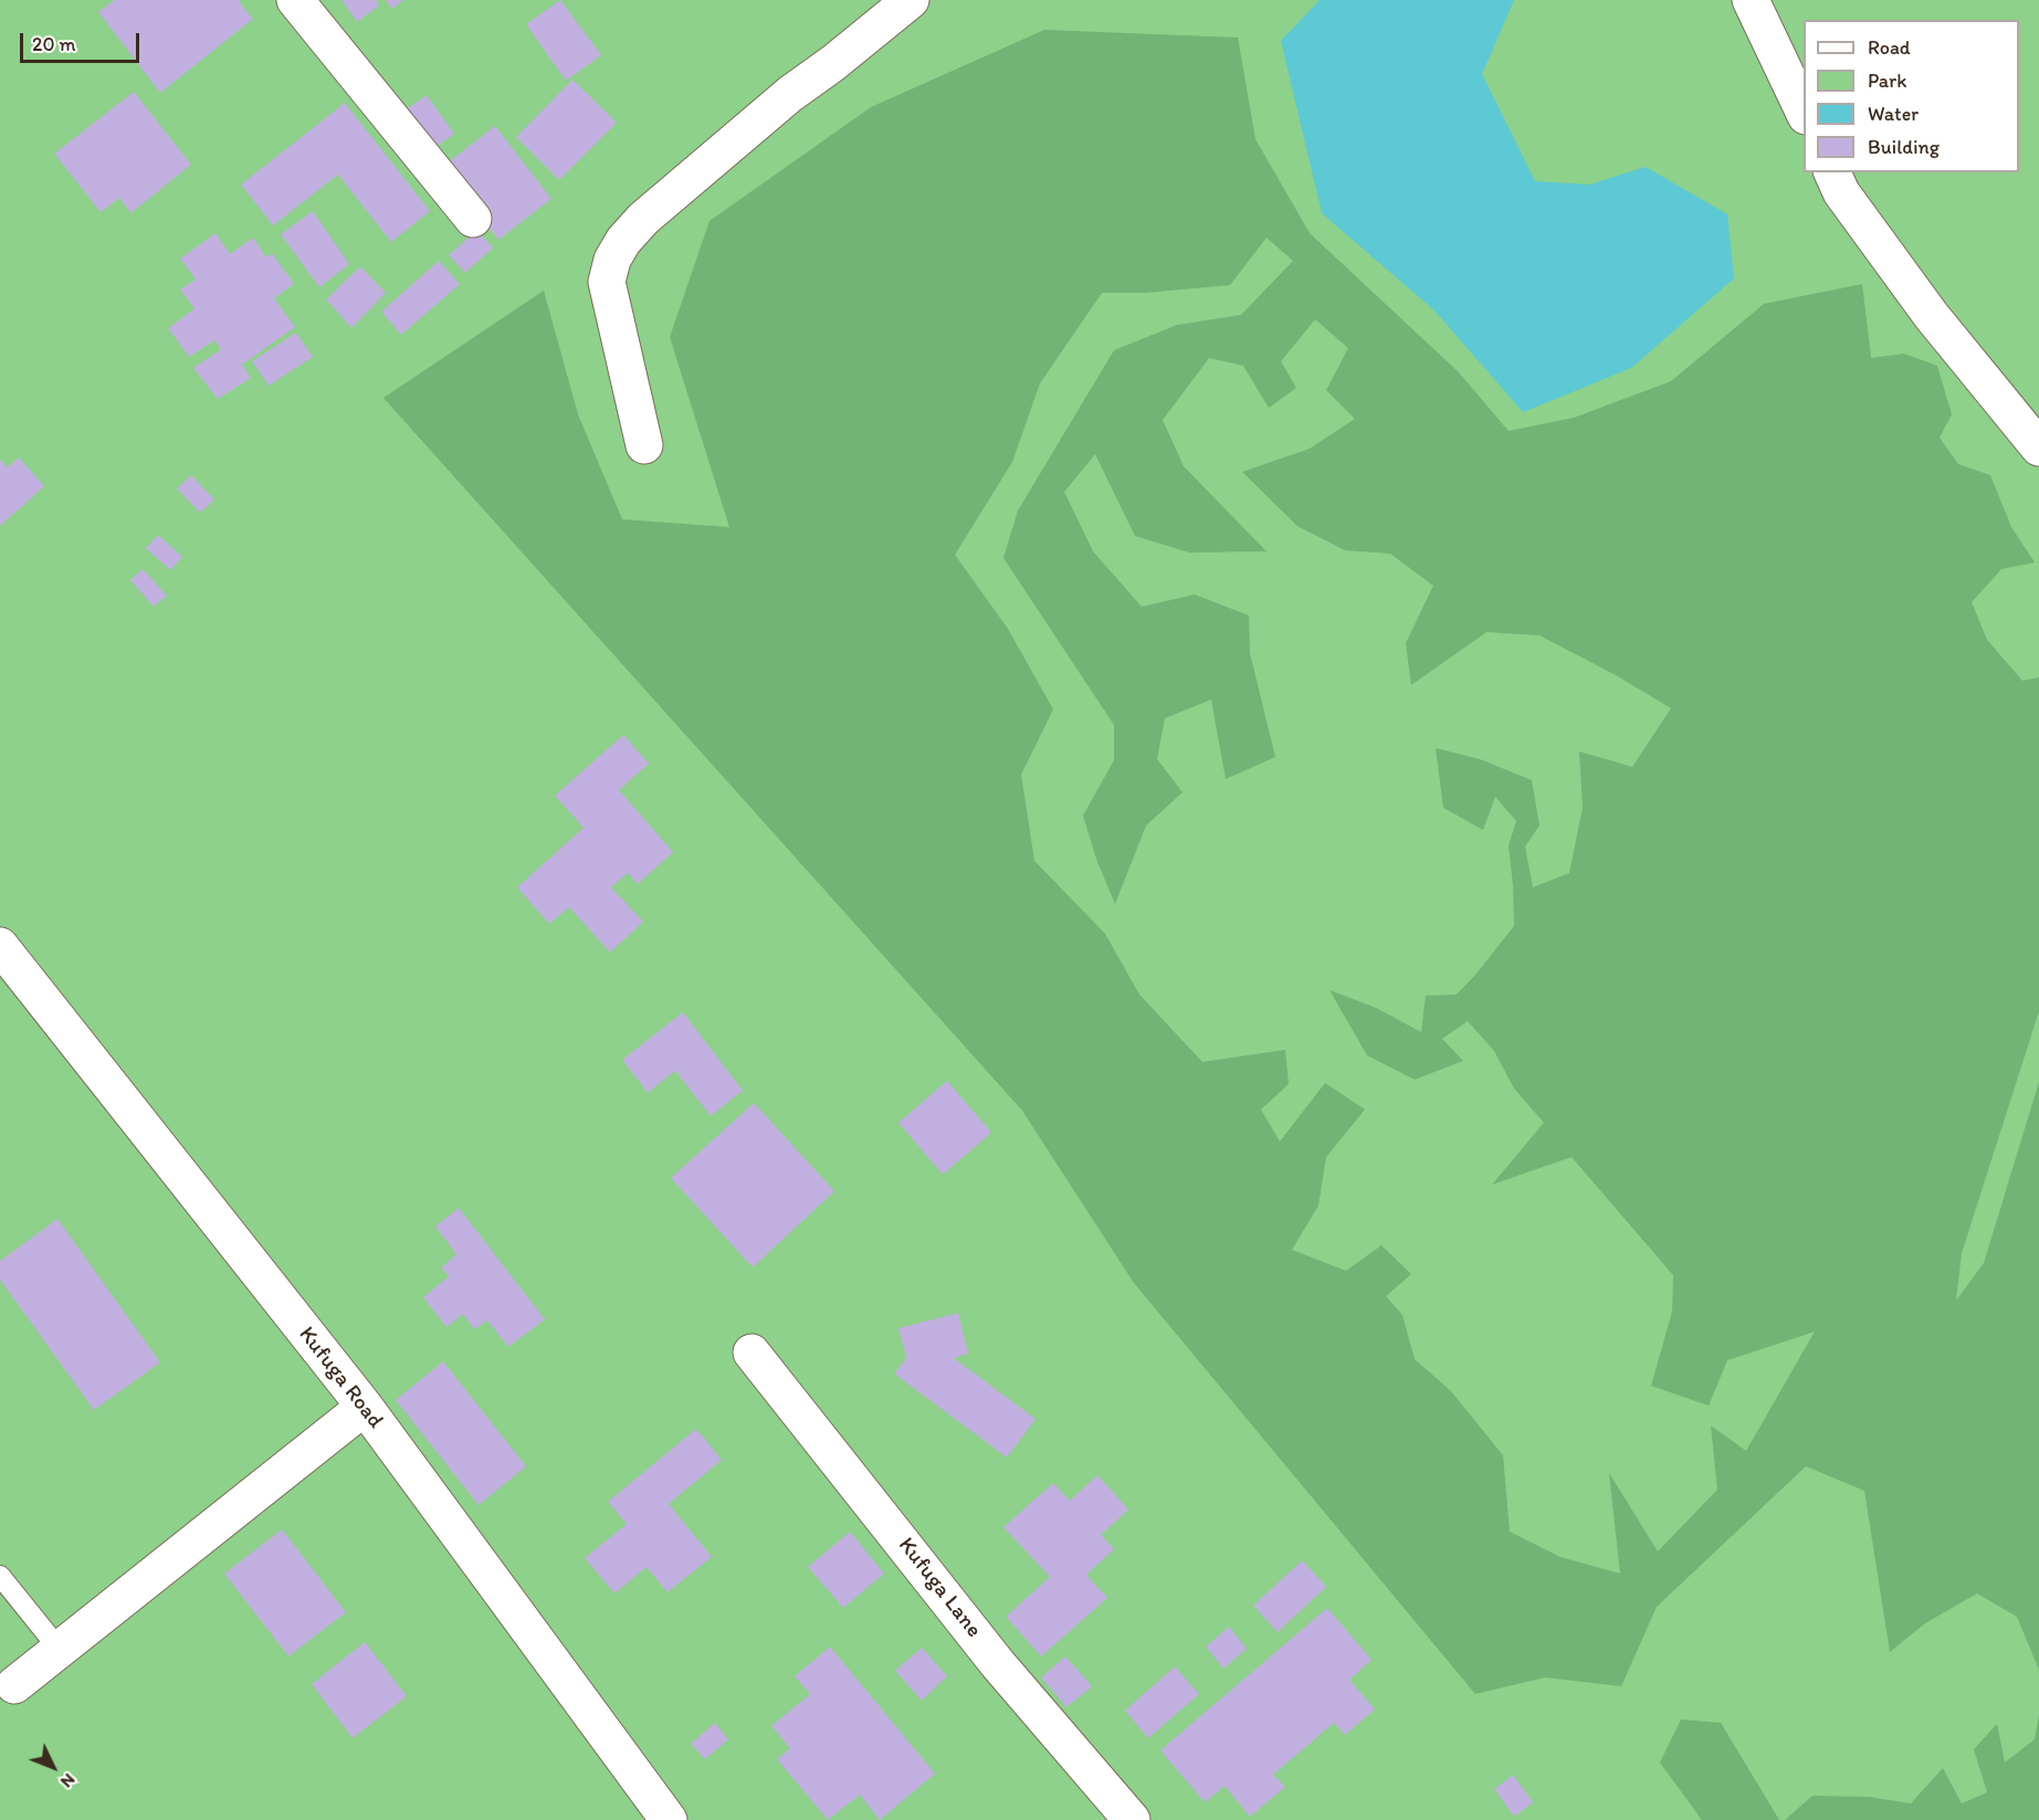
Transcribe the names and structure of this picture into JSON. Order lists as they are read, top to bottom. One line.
{"streets":{"street":["Kufuga Road","Kufuga Lane"]},"legend":["Road","Park","Water","Building"],"scale_bar":"20 m","north":"bottom right"}
